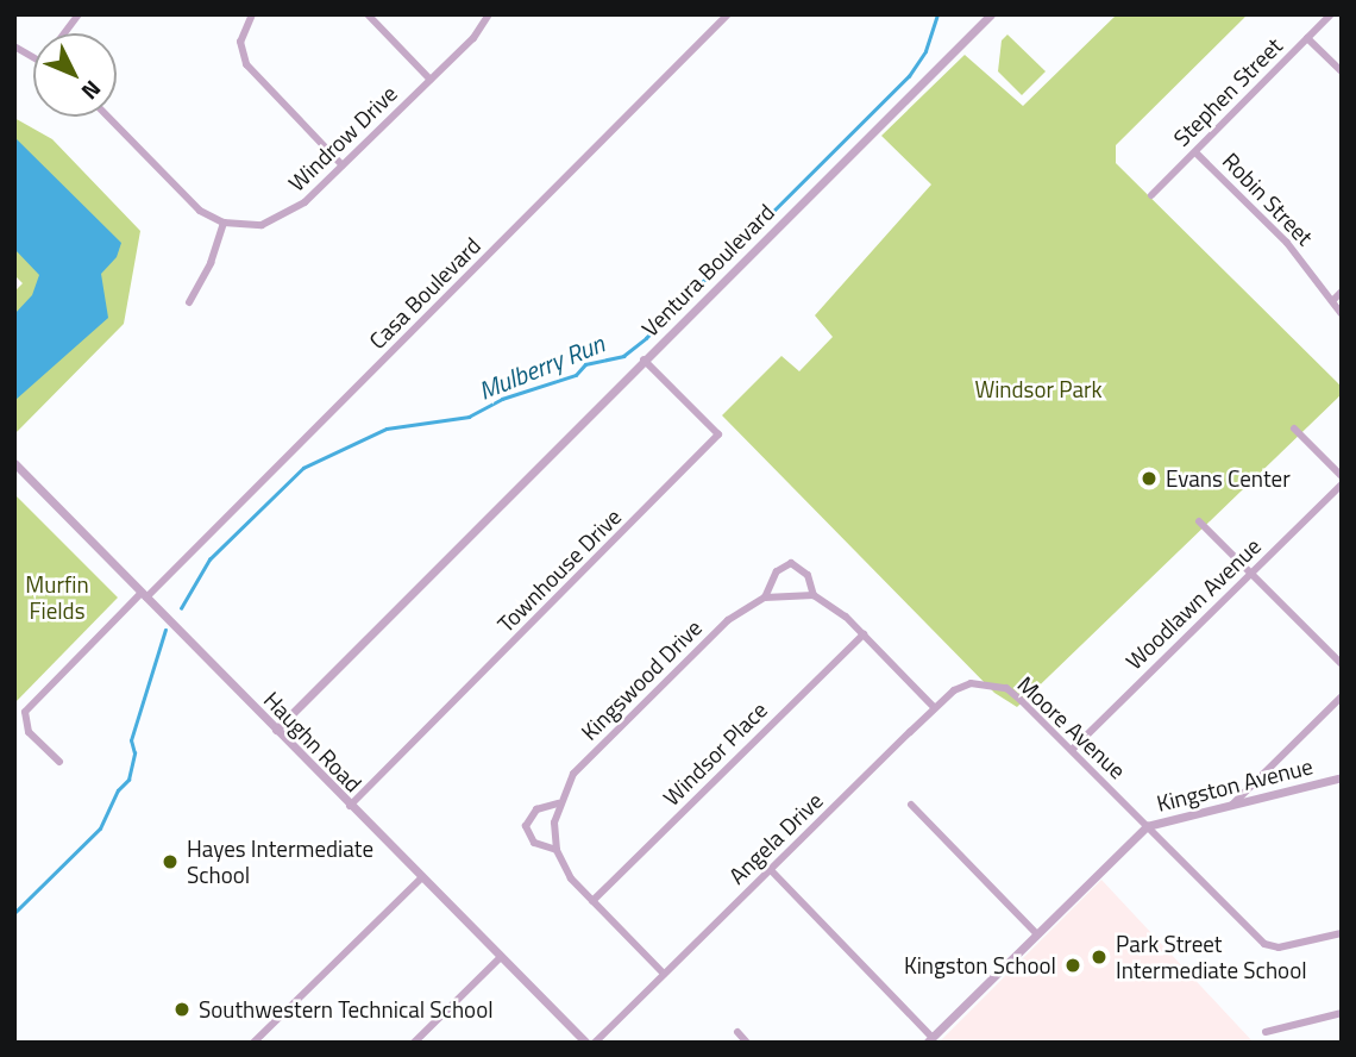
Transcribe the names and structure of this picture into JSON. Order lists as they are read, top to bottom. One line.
{"streets":{"street":["Stephen Street","Windrow Drive","Robin Street","Ventura Boulevard","Casa Boulevard","Townhouse Drive","Woodlawn Avenue","Kingswood Drive","Moore Avenue","Haughn Road","Windsor Place","Kingston Avenue","Angela Drive"]},"crossings":[["Stephen Street","Robin Street"],["Ventura Boulevard","Townhouse Drive"],["Ventura Boulevard","Haughn Road"],["Casa Boulevard","Haughn Road"],["Townhouse Drive","Haughn Road"],["Woodlawn Avenue","Moore Avenue"],["Kingswood Drive","Windsor Place"],["Kingswood Drive","Angela Drive"],["Moore Avenue","Kingston Avenue"],["Moore Avenue","Angela Drive"]],"water":["Mulberry Run"],"parks":["Windsor Park","Murfin Fields"],"places":["Evans Center","Hayes Intermediate School","Park Street Intermediate School","Kingston School","Southwestern Technical School"],"north":"bottom right"}
